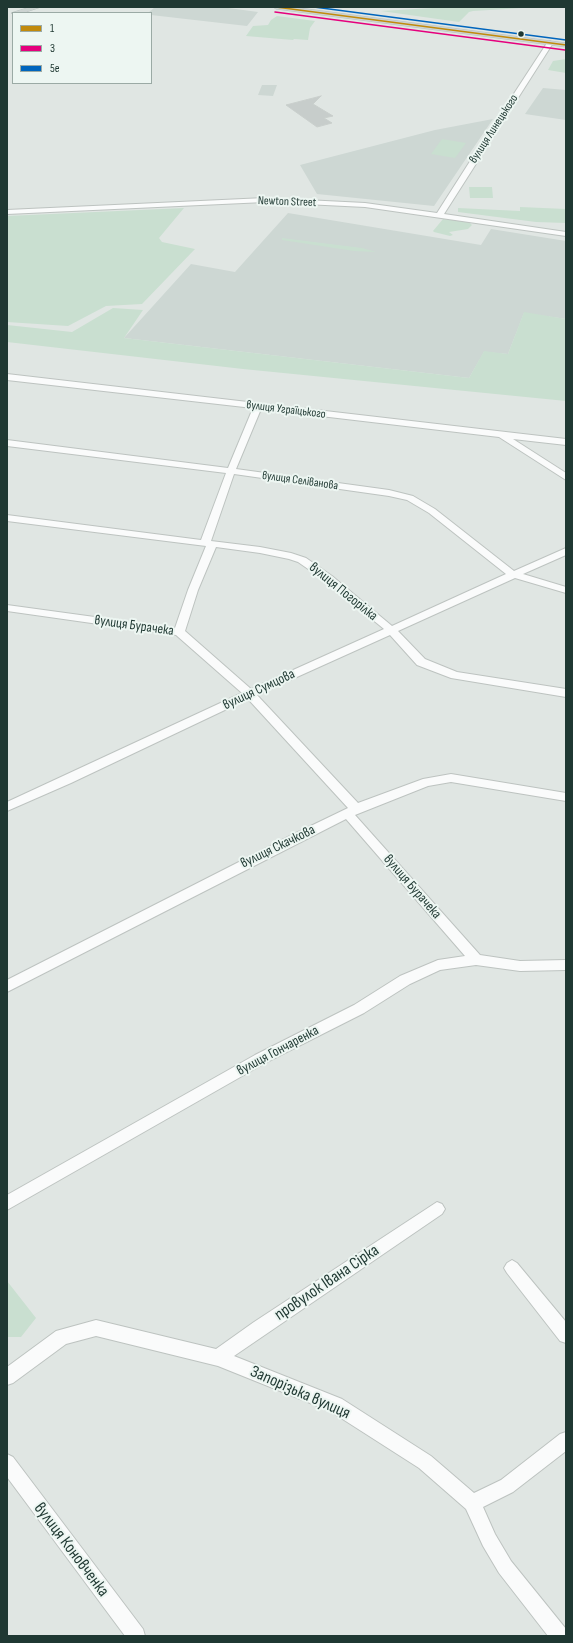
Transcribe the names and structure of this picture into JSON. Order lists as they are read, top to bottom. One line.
{"streets":{"street":["вулиця Линецького","Newton Street","вулиця Уграїцького","вулиця Селіванова","вулиця Погорілка","вулиця Бурачека","вулиця Сумцова","вулиця Скачкова","вулиця Гончаренка","провулок Івана Сірка","Запорізька вулиця","вулиця Коновченка"]},"crossings":[["вулиця Линецького","Newton Street"],["вулиця Селіванова","вулиця Сумцова"],["вулиця Погорілка","вулиця Сумцова"],["вулиця Бурачека","вулиця Сумцова"],["вулиця Бурачека","вулиця Скачкова"],["вулиця Бурачека","вулиця Гончаренка"],["провулок Івана Сірка","Запорізька вулиця"]],"lines":["transit line 1","transit line 5е","transit line 3"],"legend":["1","3","5е"]}
